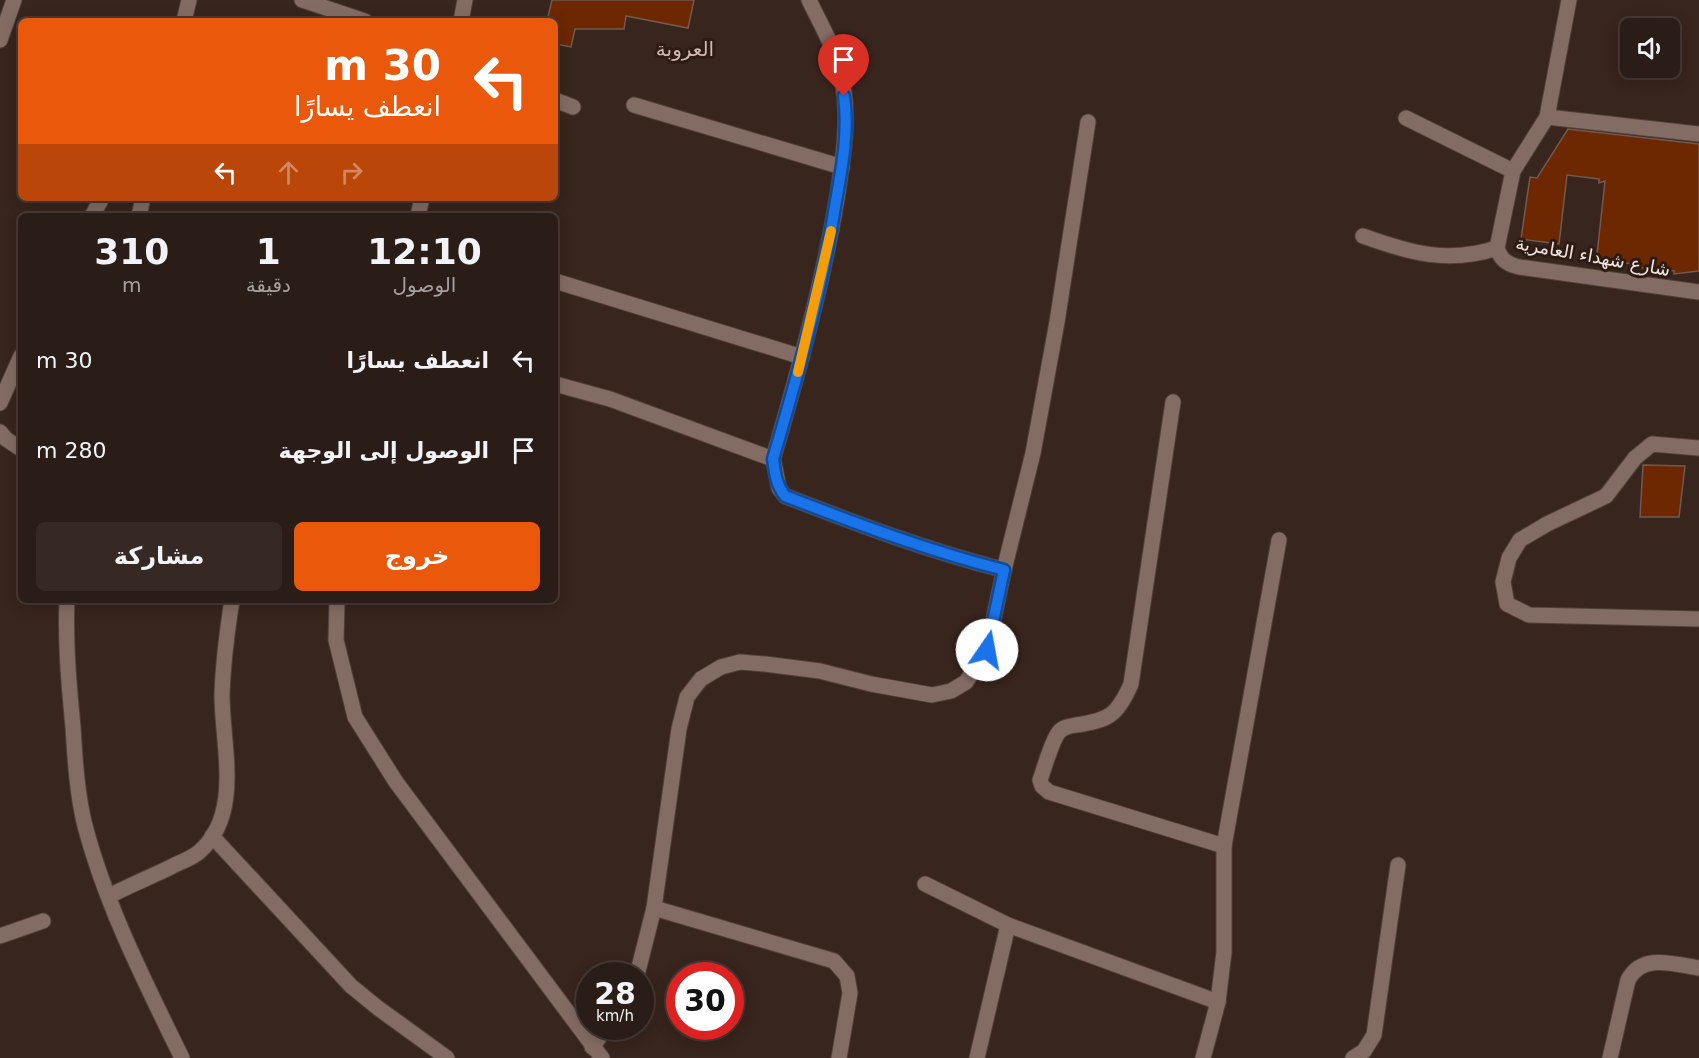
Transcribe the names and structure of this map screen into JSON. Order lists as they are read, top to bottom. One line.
{"streets":{"street":["شارع شهداء العامرية"]},"districts":["العروبة"],"page":{"turn":["30 m","انعطف يسارًا"],"eta":["12:10","الوصول","1","دقيقة","310","m"],"list":[{"name":"انعطف يسارًا","value":"30 m"},{"name":"الوصول إلى الوجهة","value":"280 m"}],"buttons":["خروج","مشاركة"],"speed":"28 km/h","limit":"30"}}
